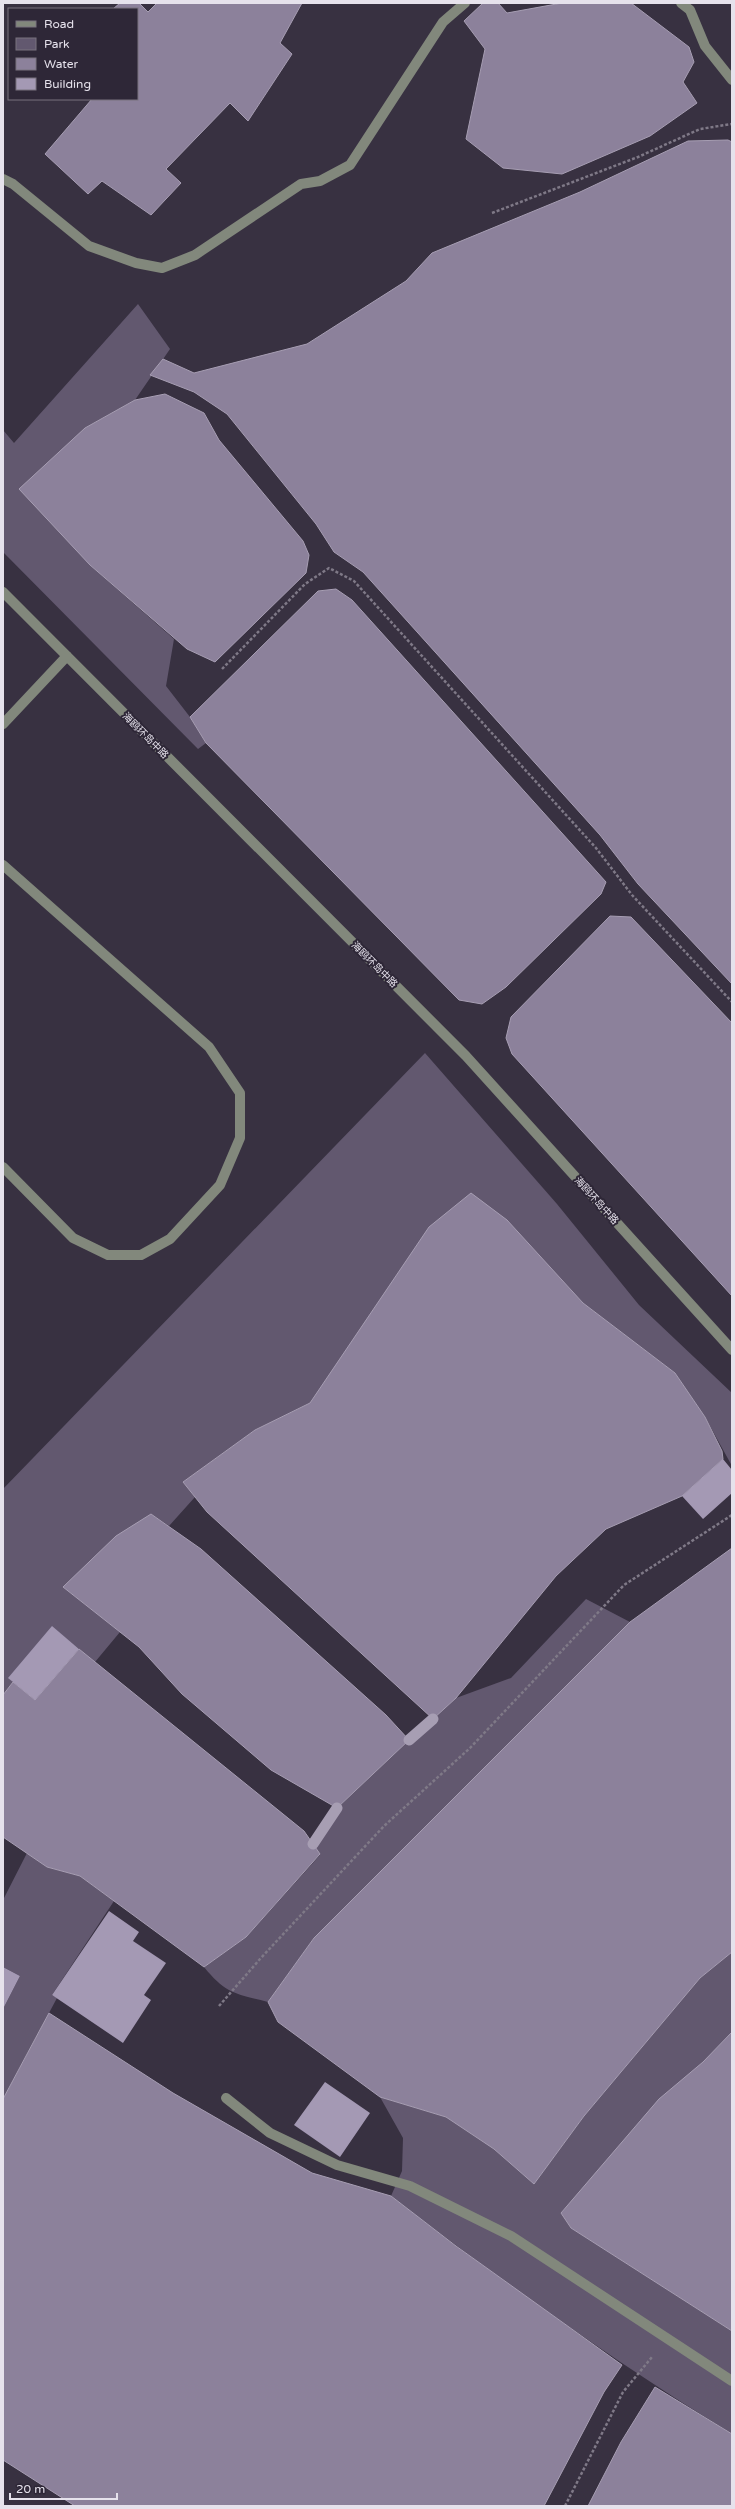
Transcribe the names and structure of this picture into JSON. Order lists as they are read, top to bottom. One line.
{"streets":{"street":["海鸥环岛中路"]},"legend":["Road","Park","Water","Building"],"scale_bar":"20 m"}
